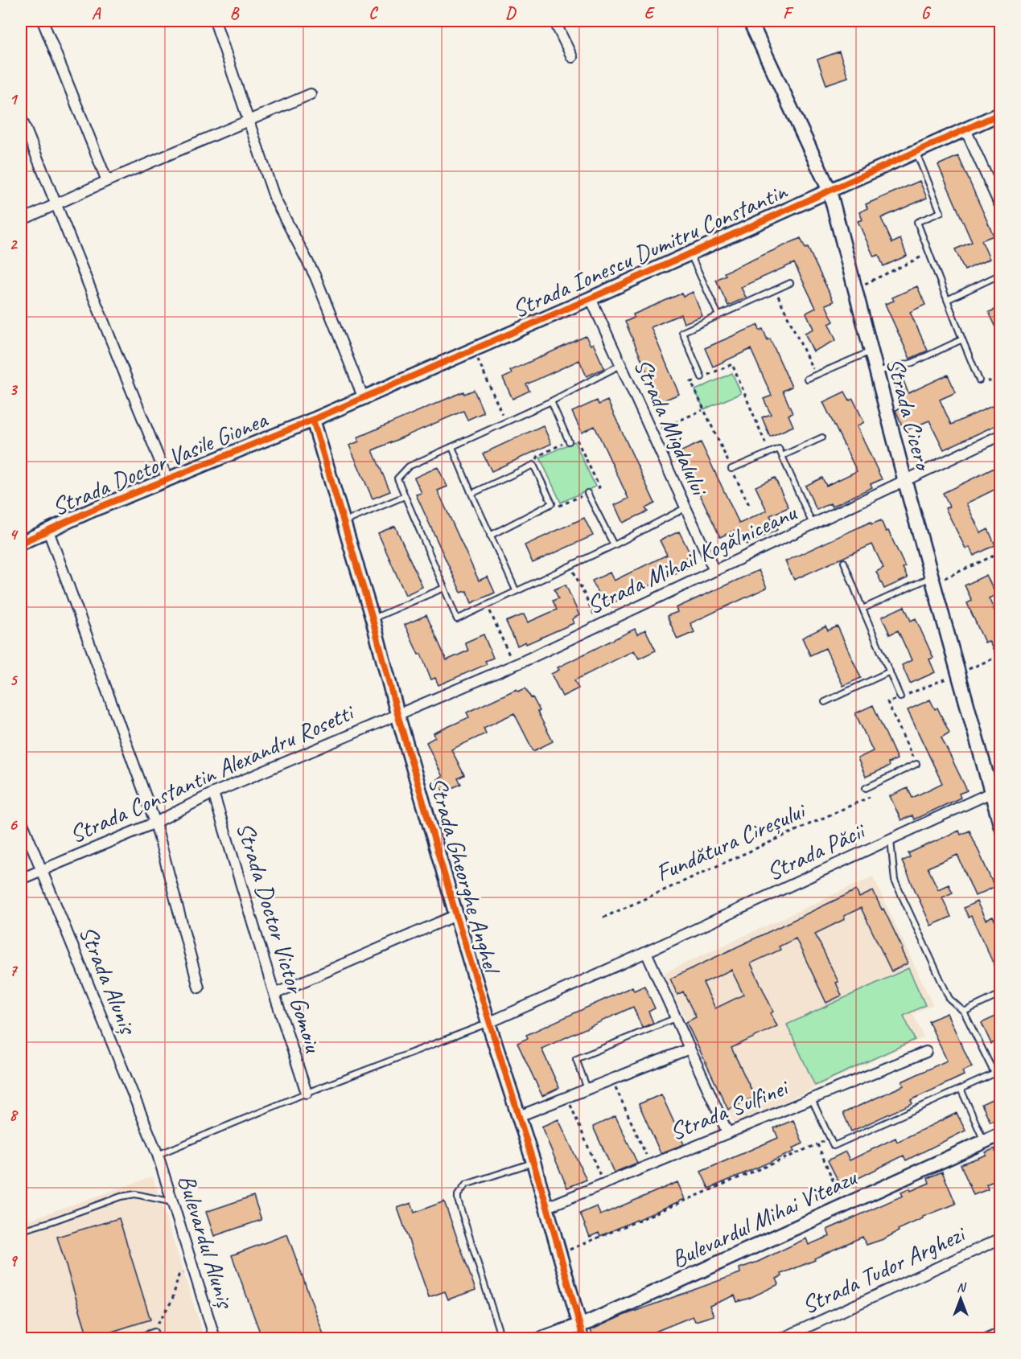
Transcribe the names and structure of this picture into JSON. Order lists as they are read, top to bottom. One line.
{"streets":{"street":["Strada Ionescu Dumitru Constantin","Strada Cicero","Strada Migdalului","Strada Doctor Vasile Gionea","Strada Mihail Kogălniceanu","Strada Constantin Alexandru Rosetti","Strada Păcii","Strada Gheorghe Anghel","Strada Doctor Victor Gomoiu","Strada Aluniș","Strada Sulfinei","Bulevardul Mihai Viteazu","Bulevardul Aluniș","Strada Tudor Arghezi"],"path":["Fundătura Cireșului"]},"crossings":[["Strada Ionescu Dumitru Constantin","Strada Cicero"],["Strada Ionescu Dumitru Constantin","Strada Migdalului"],["Strada Ionescu Dumitru Constantin","Strada Doctor Vasile Gionea"],["Strada Ionescu Dumitru Constantin","Strada Gheorghe Anghel"],["Strada Cicero","Strada Mihail Kogălniceanu"],["Strada Cicero","Strada Păcii"],["Strada Migdalului","Strada Mihail Kogălniceanu"],["Strada Doctor Vasile Gionea","Strada Gheorghe Anghel"],["Strada Mihail Kogălniceanu","Strada Constantin Alexandru Rosetti"],["Strada Mihail Kogălniceanu","Strada Gheorghe Anghel"],["Strada Constantin Alexandru Rosetti","Strada Gheorghe Anghel"],["Strada Constantin Alexandru Rosetti","Strada Doctor Victor Gomoiu"],["Strada Constantin Alexandru Rosetti","Strada Aluniș"],["Strada Păcii","Strada Gheorghe Anghel"],["Strada Gheorghe Anghel","Strada Sulfinei"],["Strada Gheorghe Anghel","Bulevardul Mihai Viteazu"],["Strada Aluniș","Bulevardul Aluniș"]],"north":"top","grid":{"columns":["A","B","C","D","E","F","G"],"rows":["1","2","3","4","5","6","7","8","9"]}}
